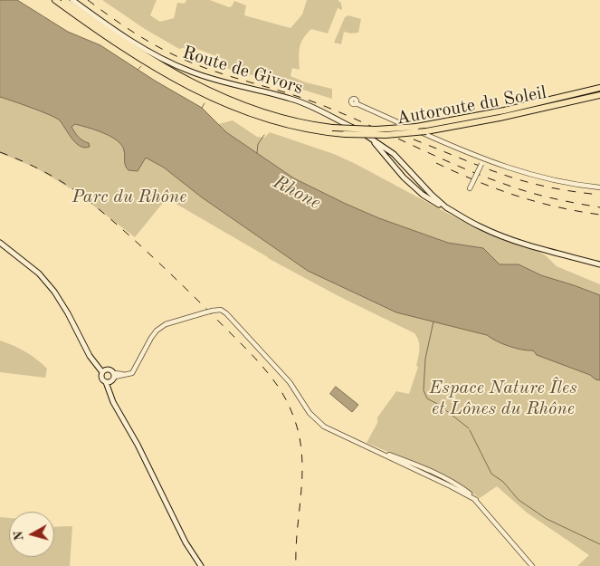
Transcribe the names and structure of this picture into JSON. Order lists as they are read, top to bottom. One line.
{"streets":{"highway":["Autoroute du Soleil"],"main road":["Route de Givors"]},"water":["Rhone"],"parks":["Parc du Rhône","Espace Nature Îles et Lônes du Rhône"],"north":"left"}
